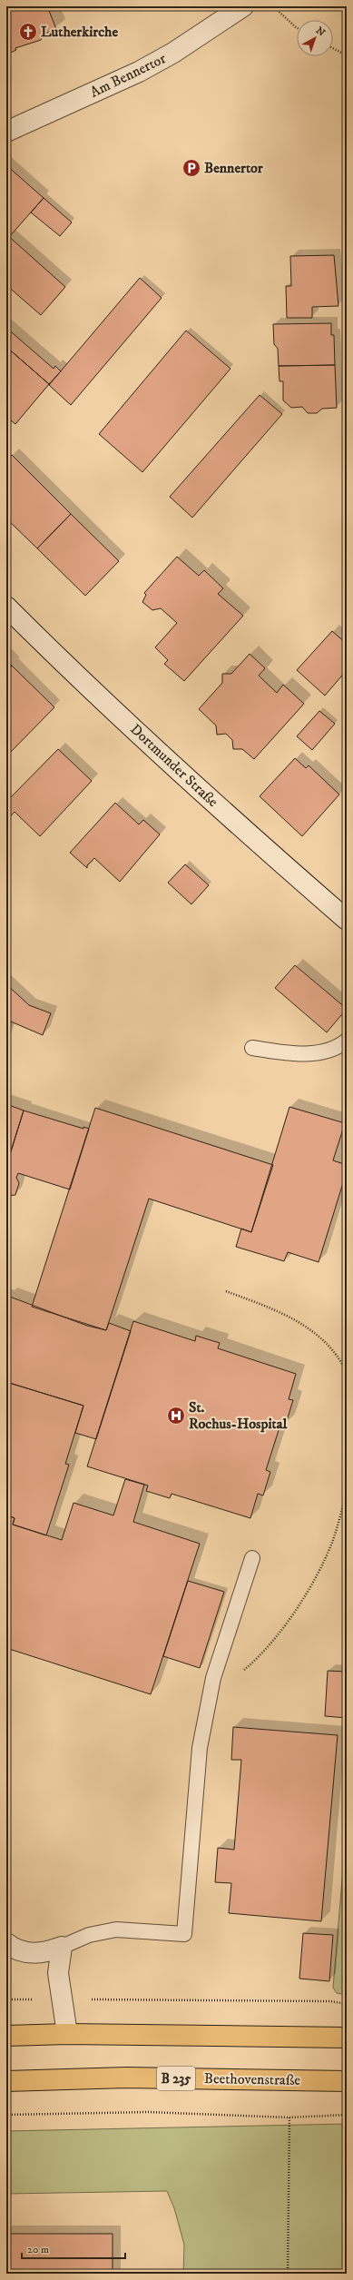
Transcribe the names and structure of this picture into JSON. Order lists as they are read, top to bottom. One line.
{"streets":{"main road":["B 235","Beethovenstraße"],"street":["Am Bennertor","Dortmunder Straße"]},"places":{"church":["Lutherkirche"],"parking":["Bennertor"],"hospital":["St. Rochus-Hospital"]},"scale_bar":"20 m","north":"top right"}
